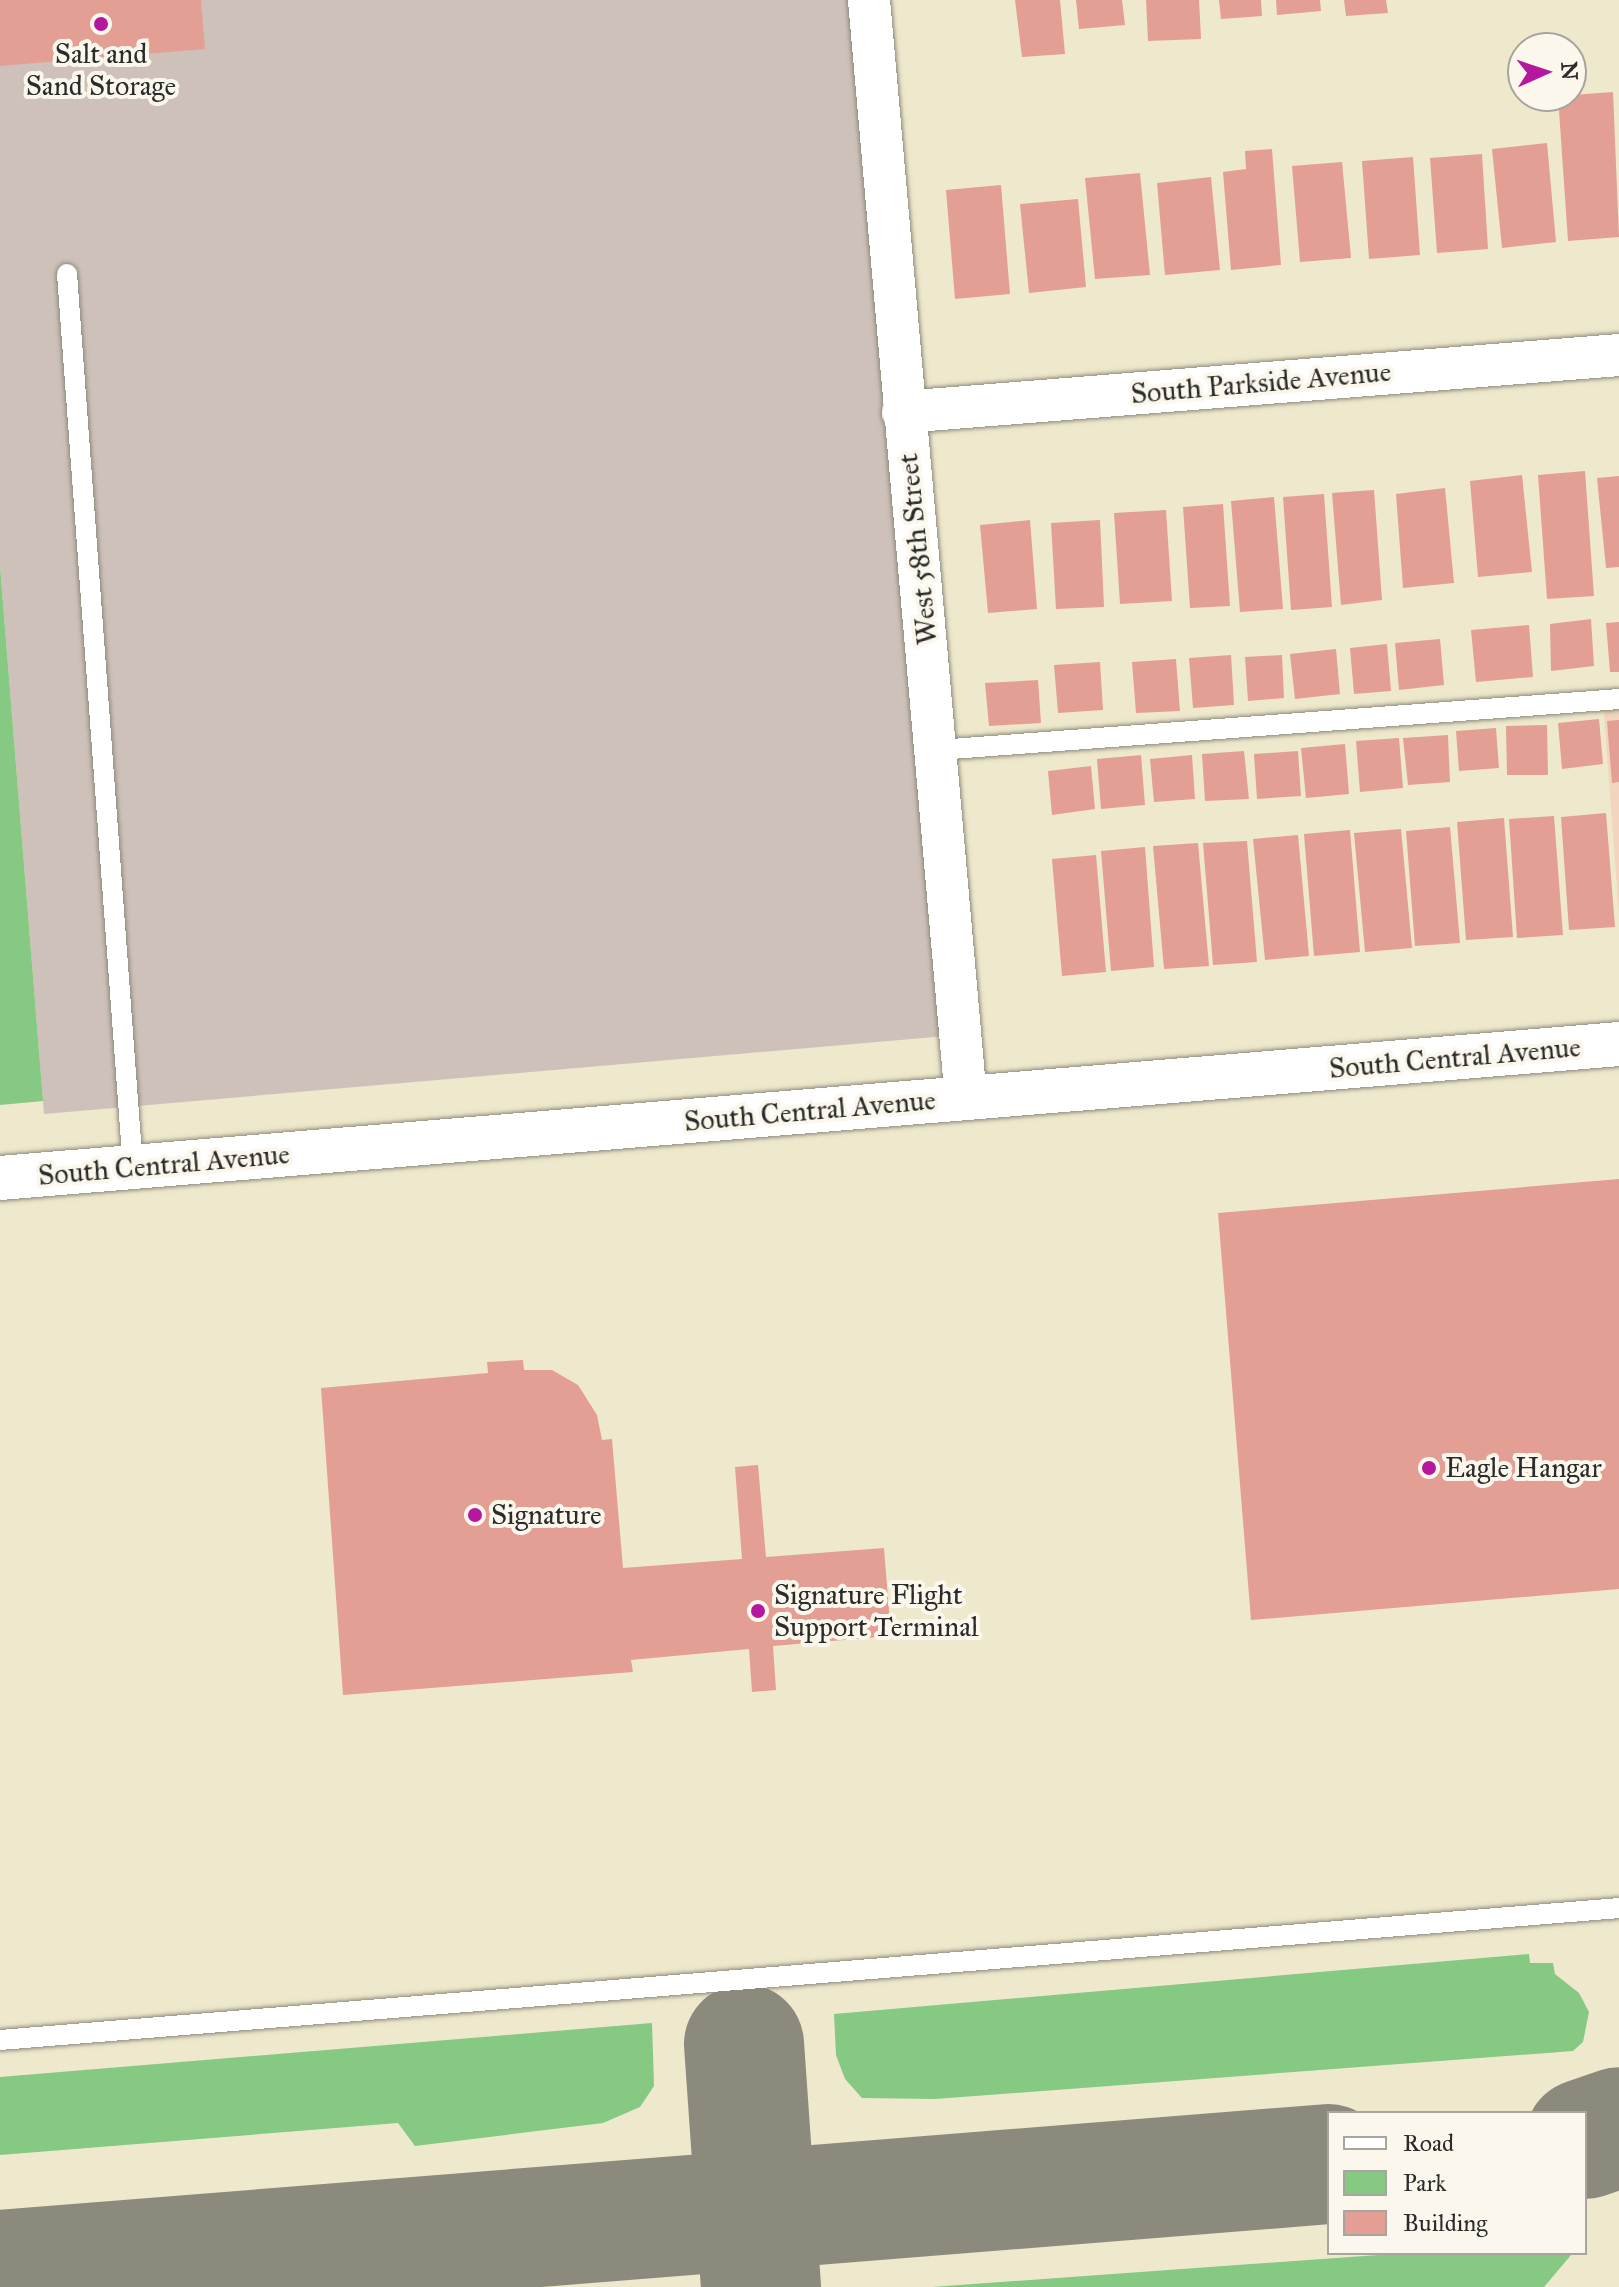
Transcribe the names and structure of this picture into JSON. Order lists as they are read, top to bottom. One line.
{"streets":{"main road":["South Central Avenue"],"street":["South Parkside Avenue","West 58th Street"]},"crossings":[["South Parkside Avenue","West 58th Street"],["West 58th Street","South Central Avenue"]],"places":["Salt and Sand Storage","Eagle Hangar","Signature","Signature Flight Support Terminal"],"legend":["Road","Park","Building"],"north":"right"}
